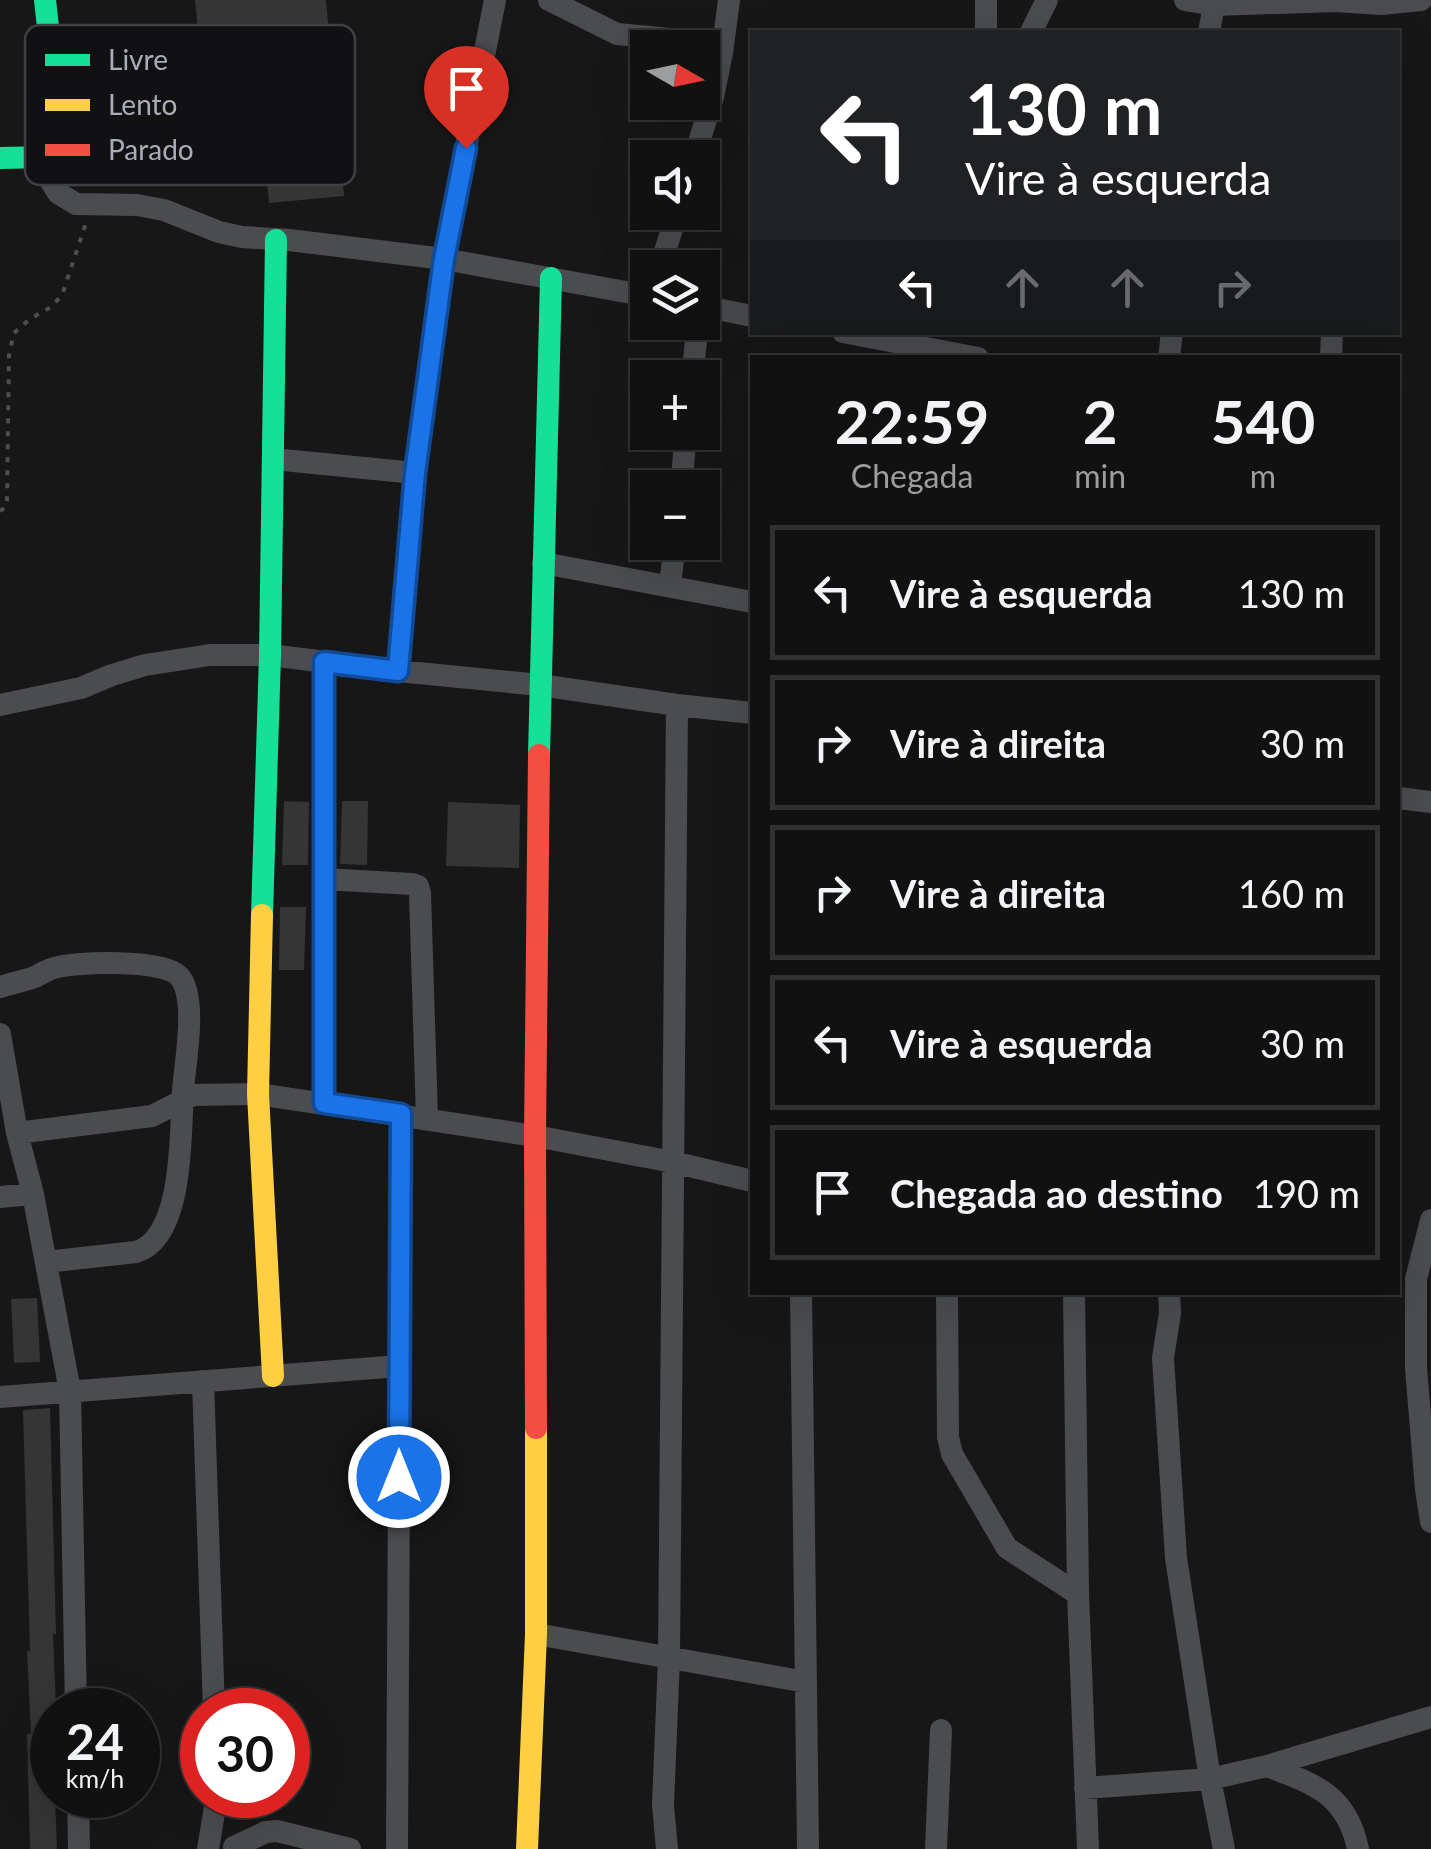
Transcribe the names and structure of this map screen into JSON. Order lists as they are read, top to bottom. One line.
{"legend":["Livre","Lento","Parado"],"north":"right","page":{"map_buttons":["+","−"],"turn":["130 m","Vire à esquerda"],"eta":["22:59","Chegada","2","min","540","m"],"list":[{"name":"Vire à esquerda","value":"130 m"},{"name":"Vire à direita","value":"30 m"},{"name":"Vire à direita","value":"160 m"},{"name":"Vire à esquerda","value":"30 m"},{"name":"Chegada ao destino","value":"190 m"}],"speed":"24 km/h","limit":"30"}}
